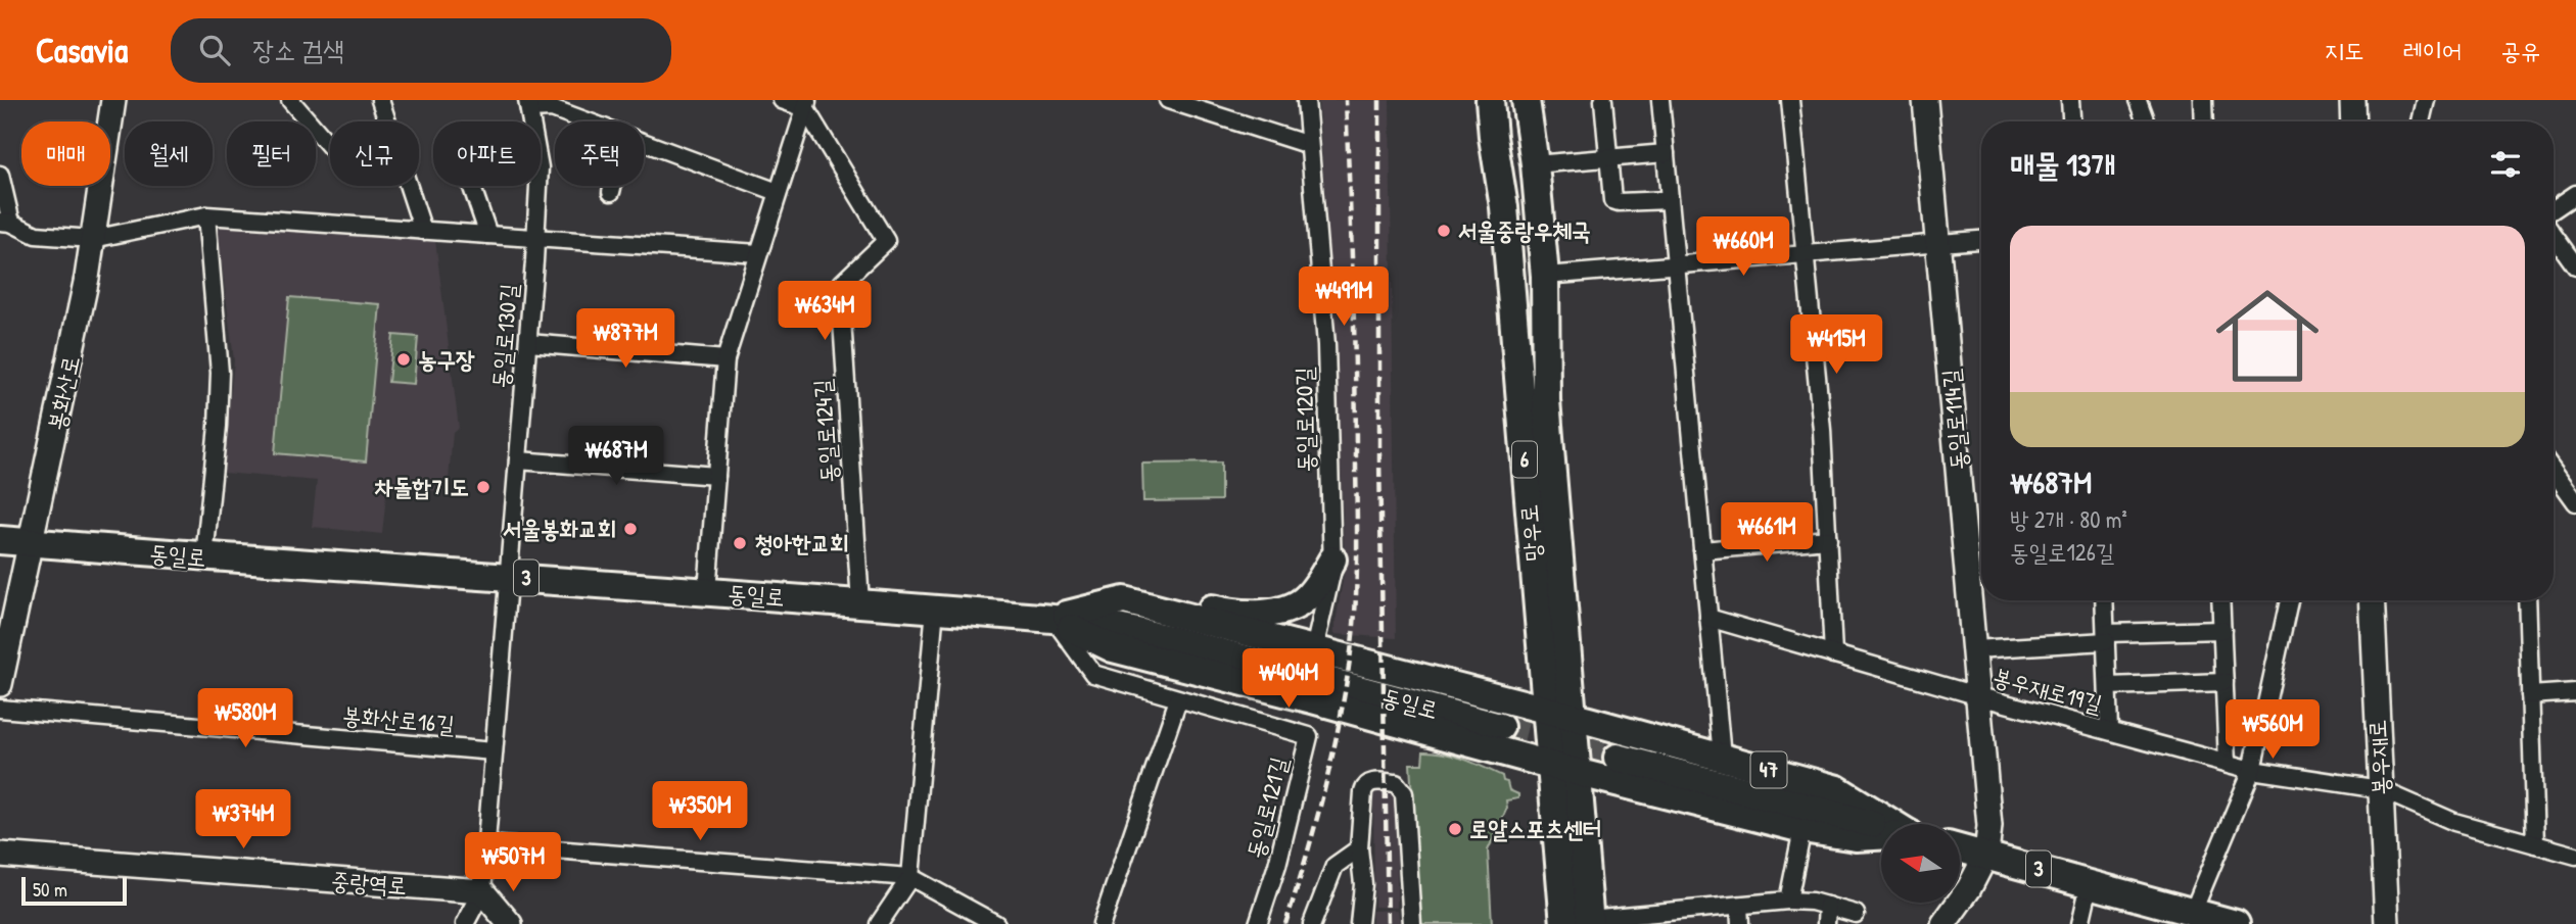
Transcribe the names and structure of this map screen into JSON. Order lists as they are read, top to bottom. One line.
{"streets":{"main road":["6","망우로","동일로","3","47"],"street":["동일로130길","봉화산로","동일로120길","동일로114길","동일로124길","봉우재로19길","봉화산로16길","봉우재로","동일로121길","중랑역로"]},"crossings":[["동일로130길","동일로"],["동일로130길","봉화산로16길"],["동일로130길","중랑역로"],["봉화산로","동일로"],["동일로114길","3"],["동일로114길","봉우재로19길"],["동일로124길","동일로"],["망우로","47"],["동일로","동일로121길"],["봉우재로19길","봉우재로"]],"places":["서울중랑우체국","농구장","차돌합기도","서울봉화교회","청아한교회","로얄스포츠센터"],"scale_bar":"50 m","north":"left","page":{"header":"Casavia","search":"장소 검색","nav":["지도","레이어","공유"],"chip":["매매","월세","필터","신규","아파트","주택"],"heading":"매물 13개","list":[{"name":"₩687M","note":"방 2개 · 80 m² · 동일로126길"}],"price":["₩660M","₩491M","₩634M","₩877M","₩415M","₩687M","₩661M","₩404M","₩580M","₩560M","₩350M","₩374M","₩507M"],"scale":"50 m"}}
